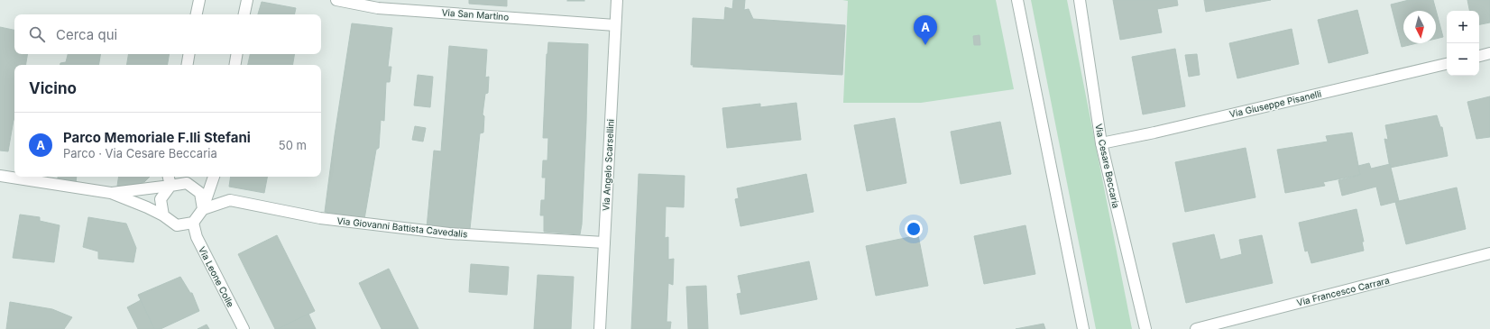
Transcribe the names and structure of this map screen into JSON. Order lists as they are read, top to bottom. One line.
{"streets":{"street":["Via San Martino","Via Giuseppe Pisanelli","Via Angelo Scarsellini","Via Cesare Beccaria","Via Giovanni Battista Cavedalis","Via Leone Colle","Via Francesco Carrara"]},"crossings":[["Via San Martino","Via Angelo Scarsellini"],["Via Giuseppe Pisanelli","Via Cesare Beccaria"],["Via Angelo Scarsellini","Via Giovanni Battista Cavedalis"],["Via Giovanni Battista Cavedalis","Via Leone Colle"]],"north":"bottom","page":{"map_buttons":["+","−"],"search":"Cerca qui","pins":"A","heading":"Vicino","list":[{"mark":"A","name":"Parco Memoriale F.lli Stefani","note":"Parco · Via Cesare Beccaria","value":"50 m"}]}}
